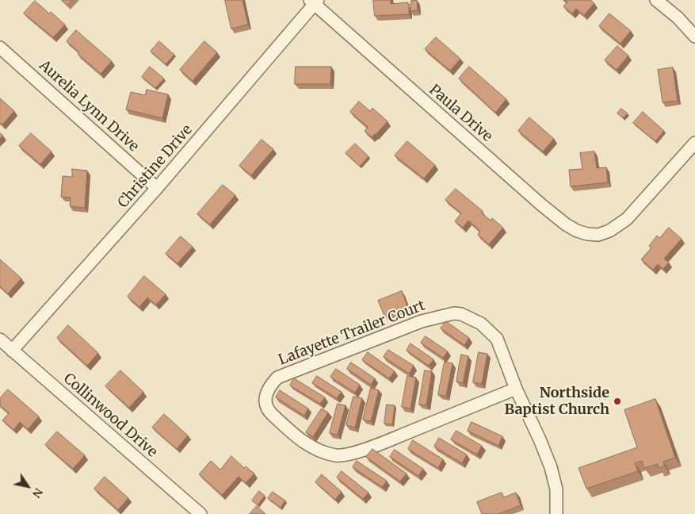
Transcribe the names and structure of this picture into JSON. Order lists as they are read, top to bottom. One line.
{"streets":{"street":["Aurelia Lynn Drive","Paula Drive","Christine Drive","Lafayette Trailer Court","Collinwood Drive"]},"crossings":[["Aurelia Lynn Drive","Christine Drive"],["Paula Drive","Christine Drive"],["Christine Drive","Collinwood Drive"]],"places":["Northside Baptist Church"],"north":"bottom right"}
